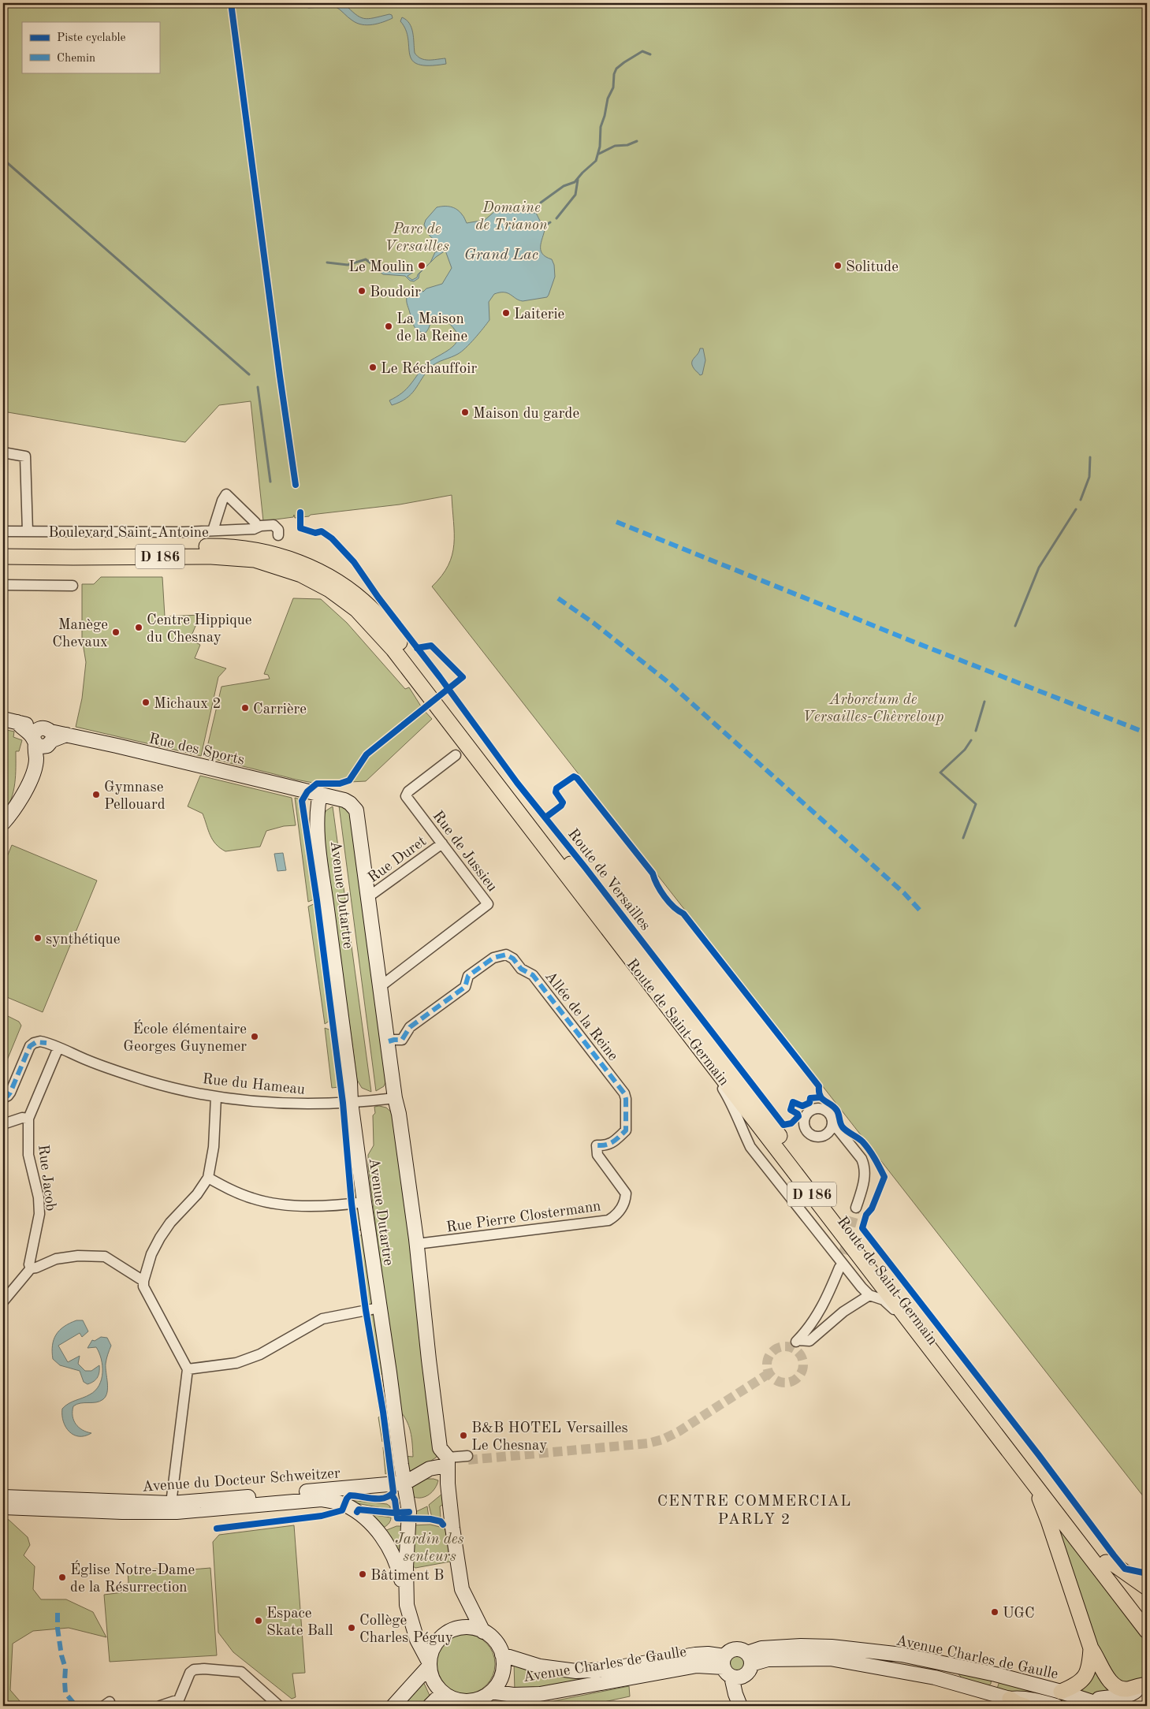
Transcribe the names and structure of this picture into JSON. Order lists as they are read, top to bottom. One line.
{"streets":{"main road":["Boulevard Saint-Antoine","D 186","Rue des Sports","Avenue Dutartre","Route de Saint-Germain","Avenue du Docteur Schweitzer","Avenue Charles de Gaulle"],"street":["Rue de Jussieu","Rue Duret","Allée de la Reine","Rue du Hameau","Rue Jacob","Rue Pierre Clostermann"],"cycle path":["Route de Versailles"]},"crossings":[["Boulevard Saint-Antoine","Route de Saint-Germain"],["D 186","Route de Saint-Germain"],["Rue des Sports","Avenue Dutartre"],["Rue de Jussieu","Rue Duret"],["Rue de Jussieu","Avenue Dutartre"],["Rue Duret","Avenue Dutartre"],["Avenue Dutartre","Allée de la Reine"],["Avenue Dutartre","Rue du Hameau"],["Avenue Dutartre","Rue Pierre Clostermann"],["Avenue Dutartre","Avenue du Docteur Schweitzer"],["Avenue Dutartre","Avenue Charles de Gaulle"],["Allée de la Reine","Rue Pierre Clostermann"],["Rue du Hameau","Rue Jacob"]],"districts":["CENTRE COMMERCIAL PARLY 2"],"water":["Grand Lac"],"parks":["Domaine de Trianon","Parc de Versailles","Arboretum de Versailles-Chèvreloup","Jardin des senteurs"],"places":["Le Moulin","Solitude","Boudoir","Laiterie","La Maison de la Reine","Le Réchauffoir","Maison du garde","Centre Hippique du Chesnay","Manège Chevaux","Michaux 2","Carrière","Gymnase Pellouard","synthétique","École élémentaire Georges Guynemer","B&B HOTEL Versailles Le Chesnay","Bâtiment B","Église Notre-Dame de la Résurrection","UGC","Espace Skate Ball","Collège Charles Péguy"],"legend":["Piste cyclable","Chemin"]}
